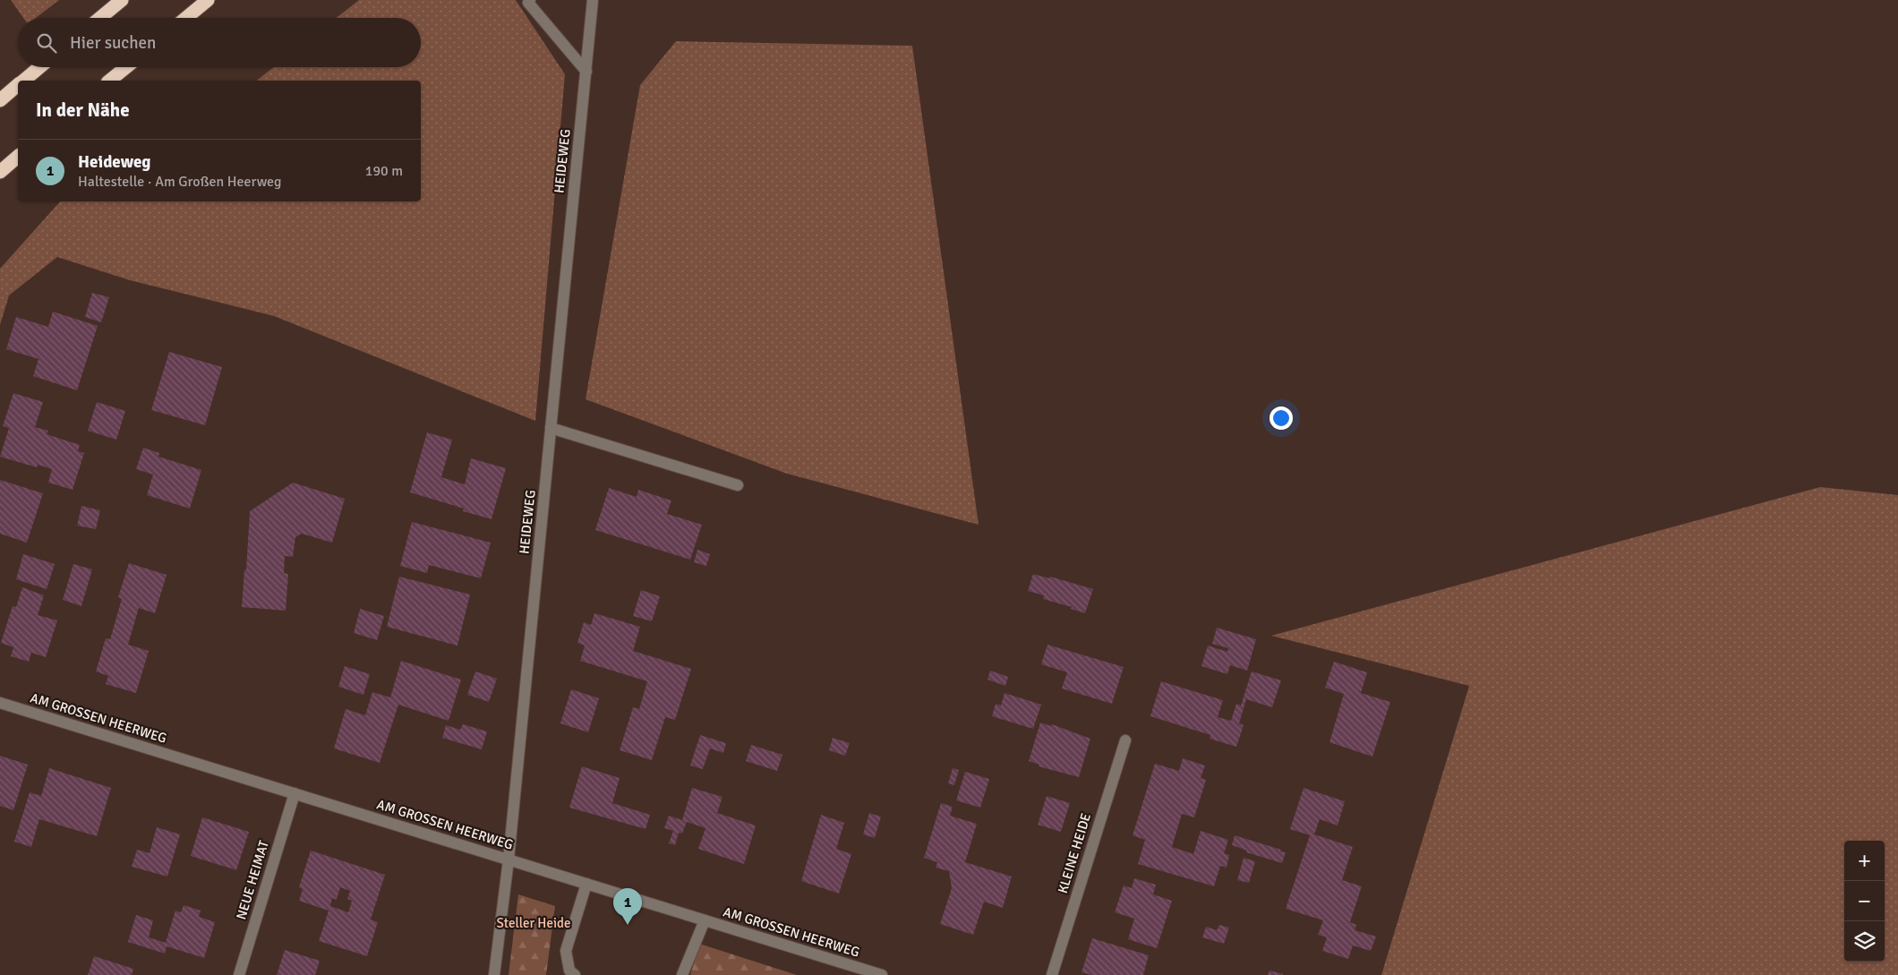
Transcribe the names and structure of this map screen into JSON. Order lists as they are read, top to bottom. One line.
{"streets":{"street":["HEIDEWEG","AM GROSSEN HEERWEG","KLEINE HEIDE","NEUE HEIMAT"]},"crossings":[["HEIDEWEG","AM GROSSEN HEERWEG"],["AM GROSSEN HEERWEG","NEUE HEIMAT"]],"parks":["Steller Heide"],"page":{"search":"Hier suchen","heading":"In der Nähe","list":[{"mark":"1","name":"Heideweg","note":"Haltestelle · Am Großen Heerweg","value":"190 m"}],"map_buttons":["+","−"],"pins":"1"}}
